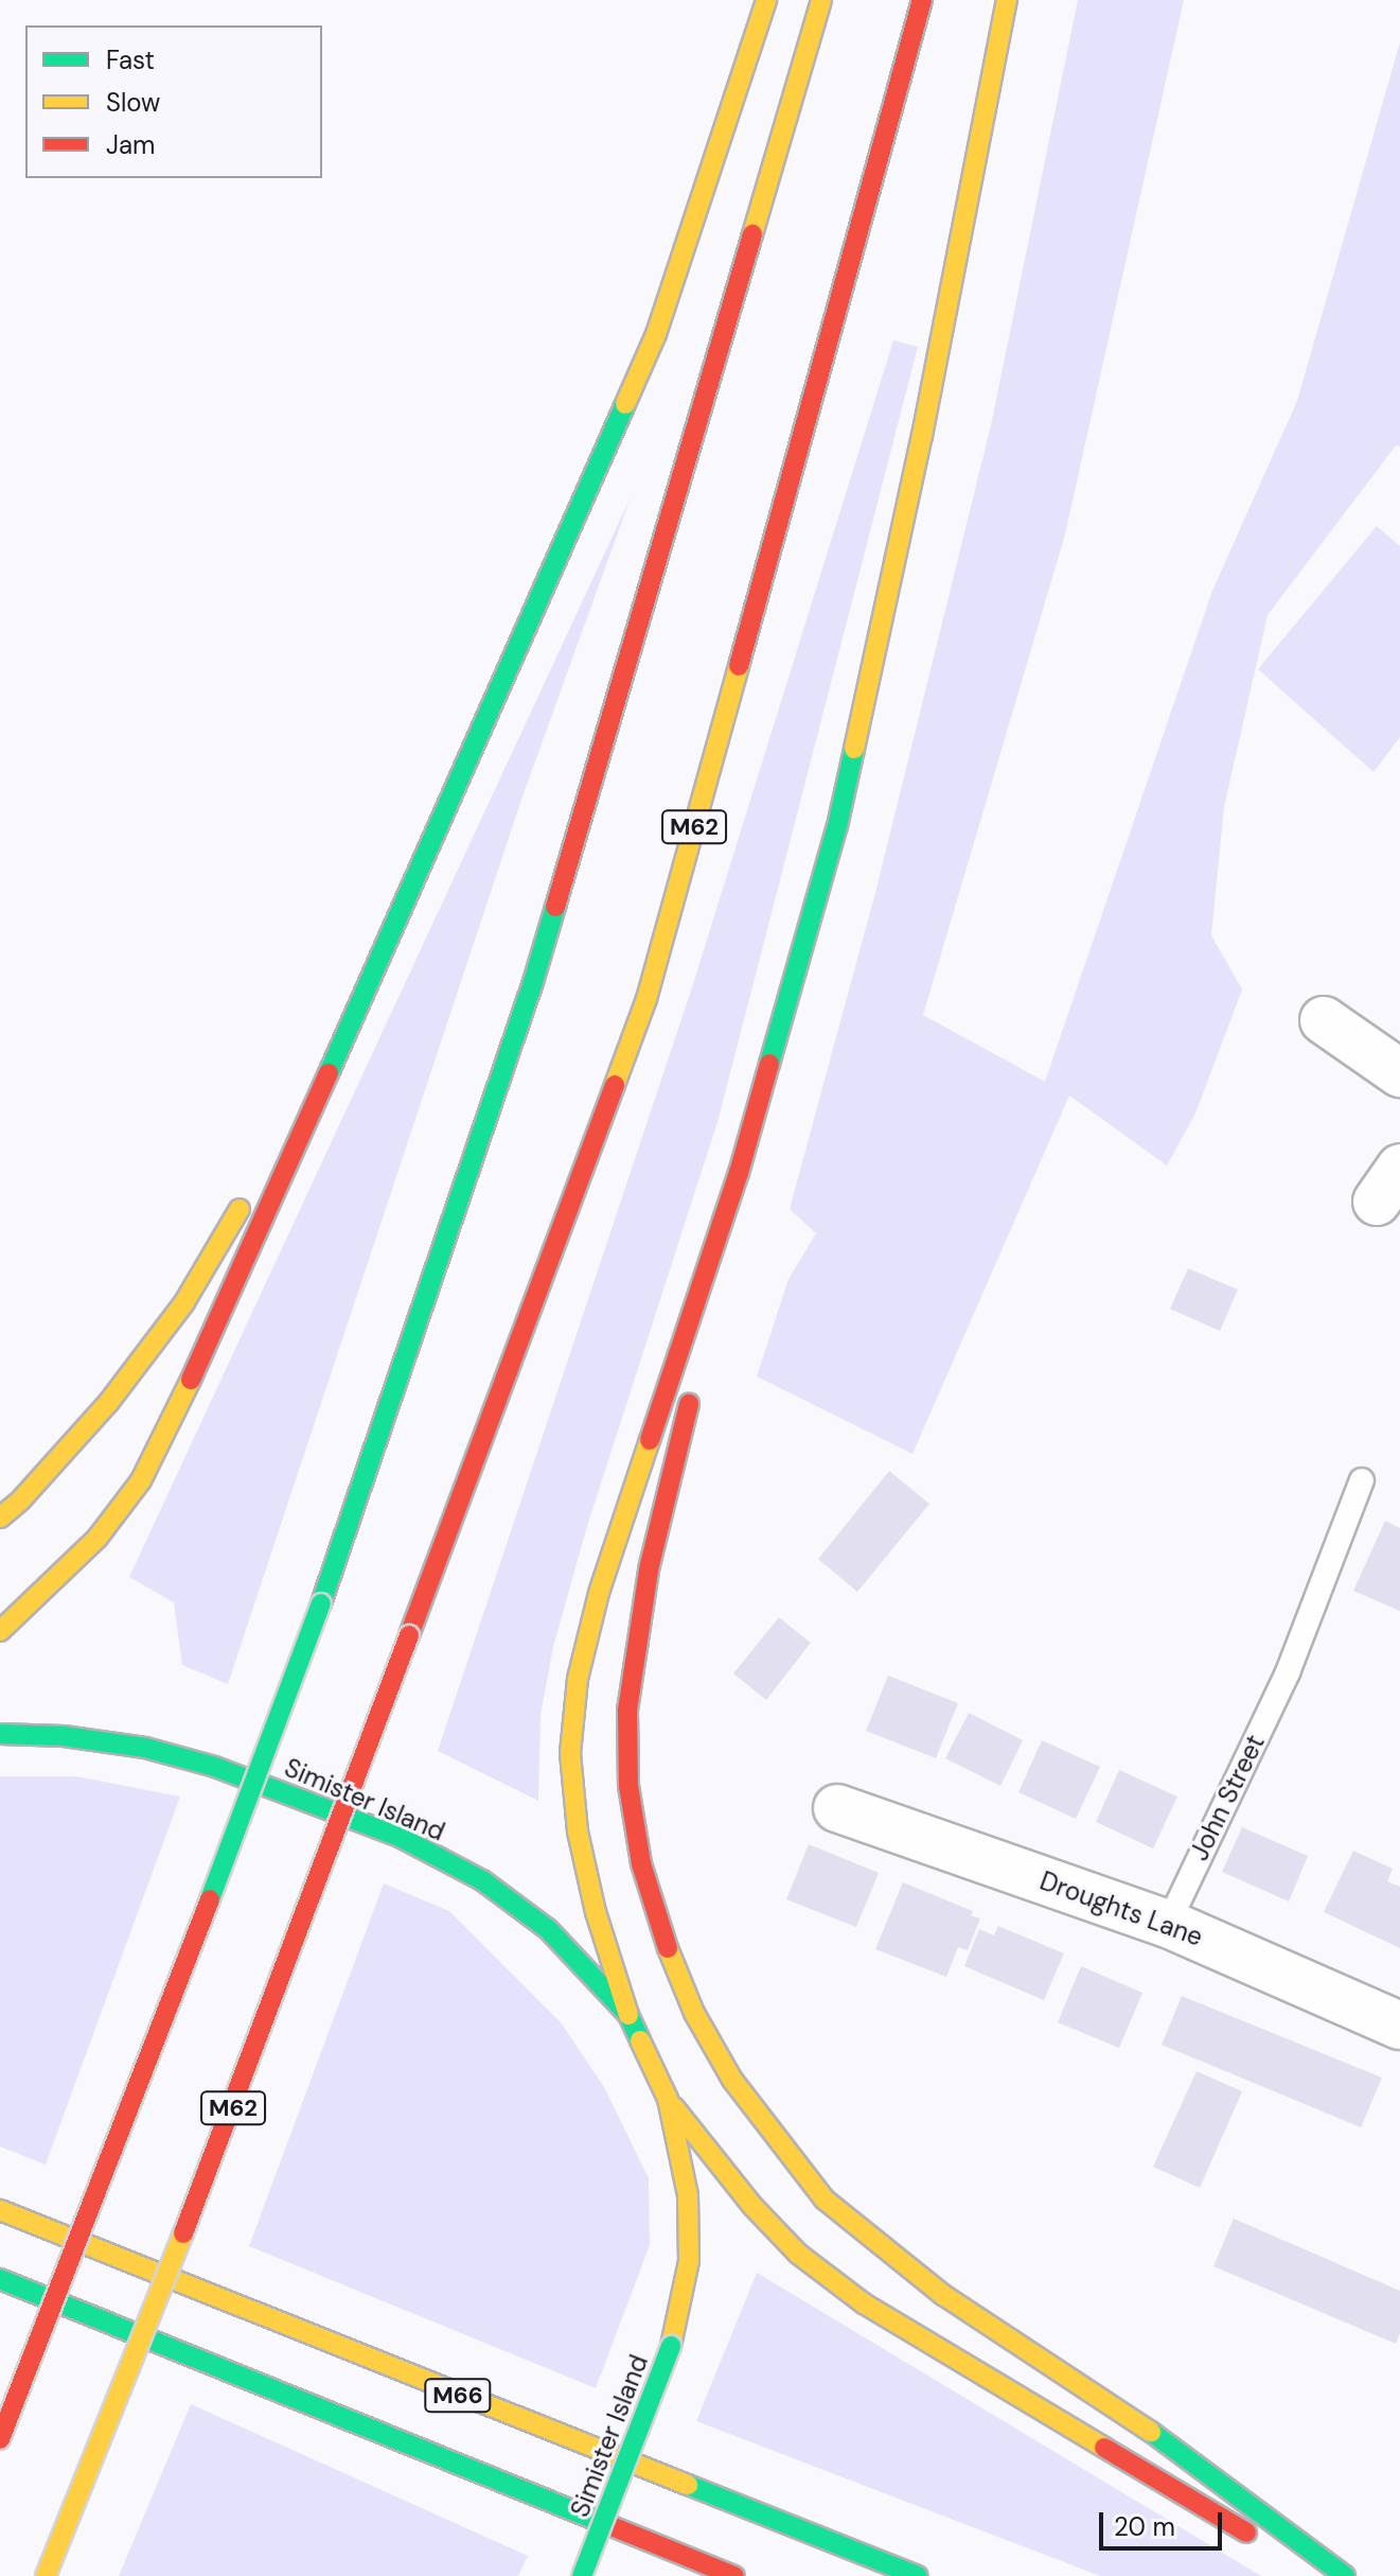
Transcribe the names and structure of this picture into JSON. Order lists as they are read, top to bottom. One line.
{"streets":{"highway":["M62","Simister Island","M66"],"street":["Droughts Lane"],"lane":["John Street"]},"crossings":[["John Street","Droughts Lane"]],"legend":["Fast","Slow","Jam"],"scale_bar":"20 m"}
